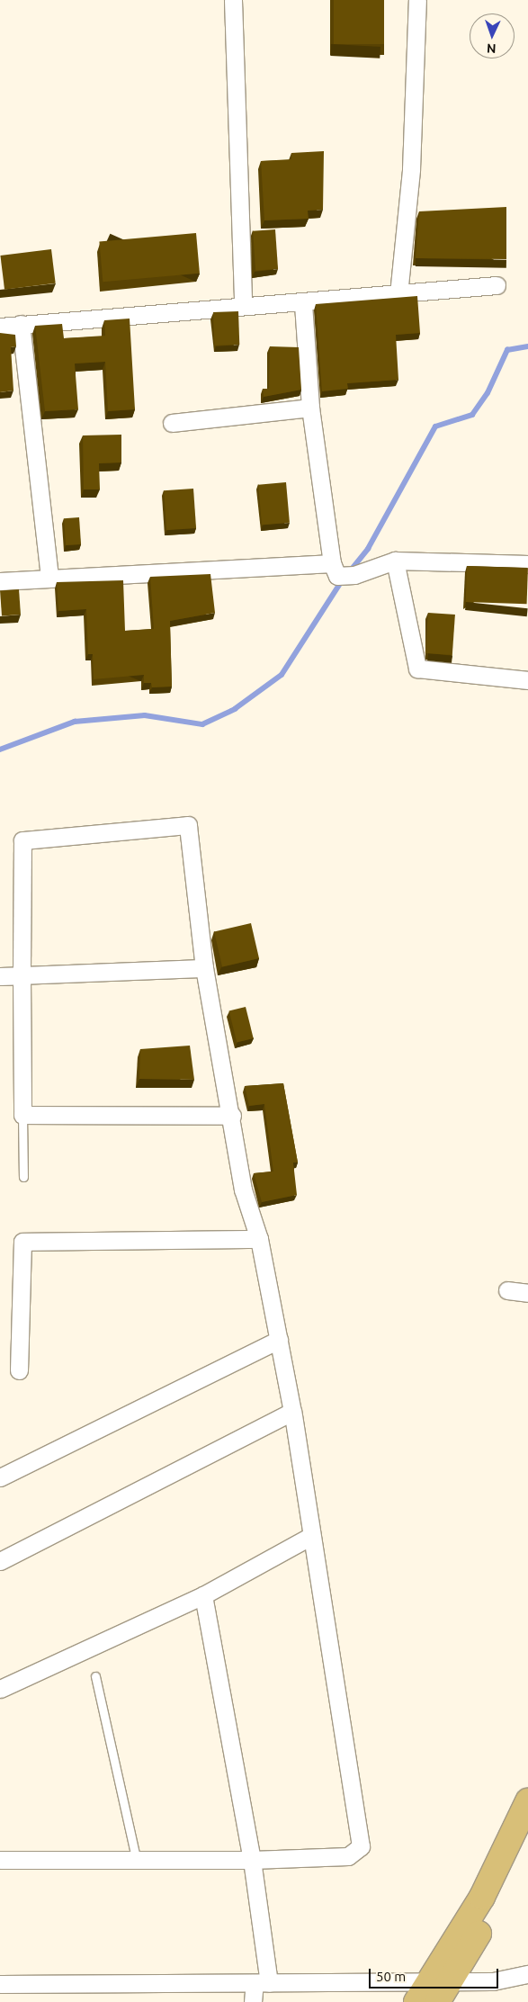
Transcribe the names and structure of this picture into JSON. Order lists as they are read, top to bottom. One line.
{"scale_bar":"50 m","north":"bottom"}
